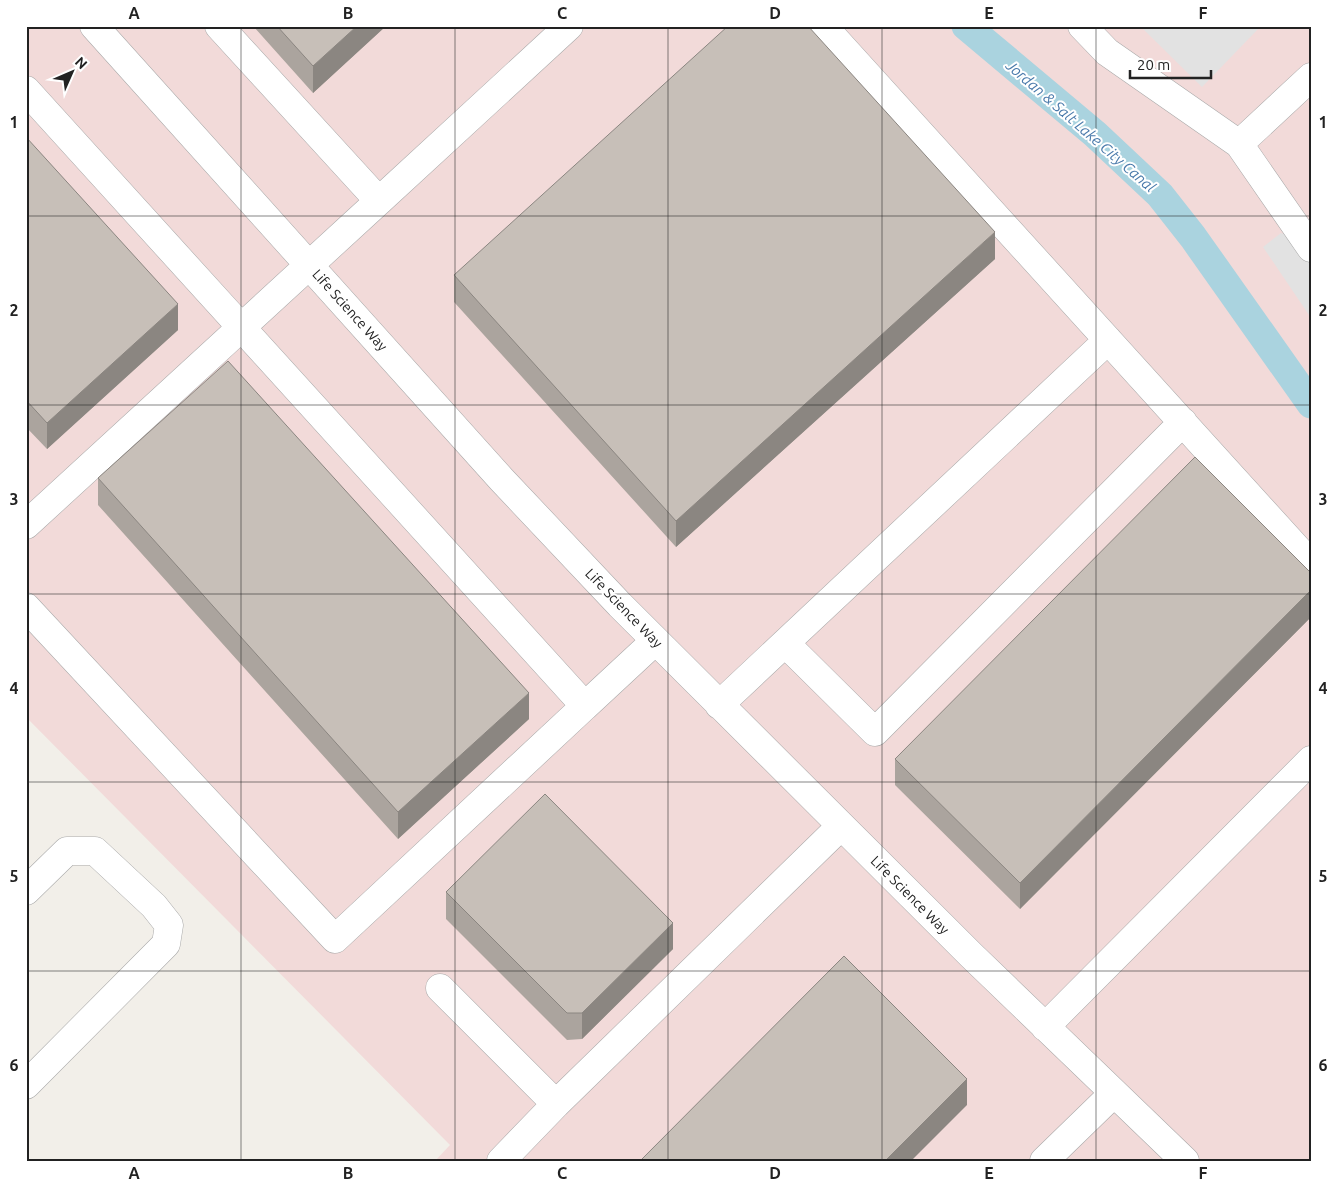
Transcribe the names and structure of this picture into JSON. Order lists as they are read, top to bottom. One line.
{"streets":{"street":["Life Science Way"]},"water":["Jordan & Salt Lake City Canal"],"scale_bar":"20 m","north":"top right","grid":{"columns":["A","B","C","D","E","F"],"rows":["1","2","3","4","5","6"]}}
